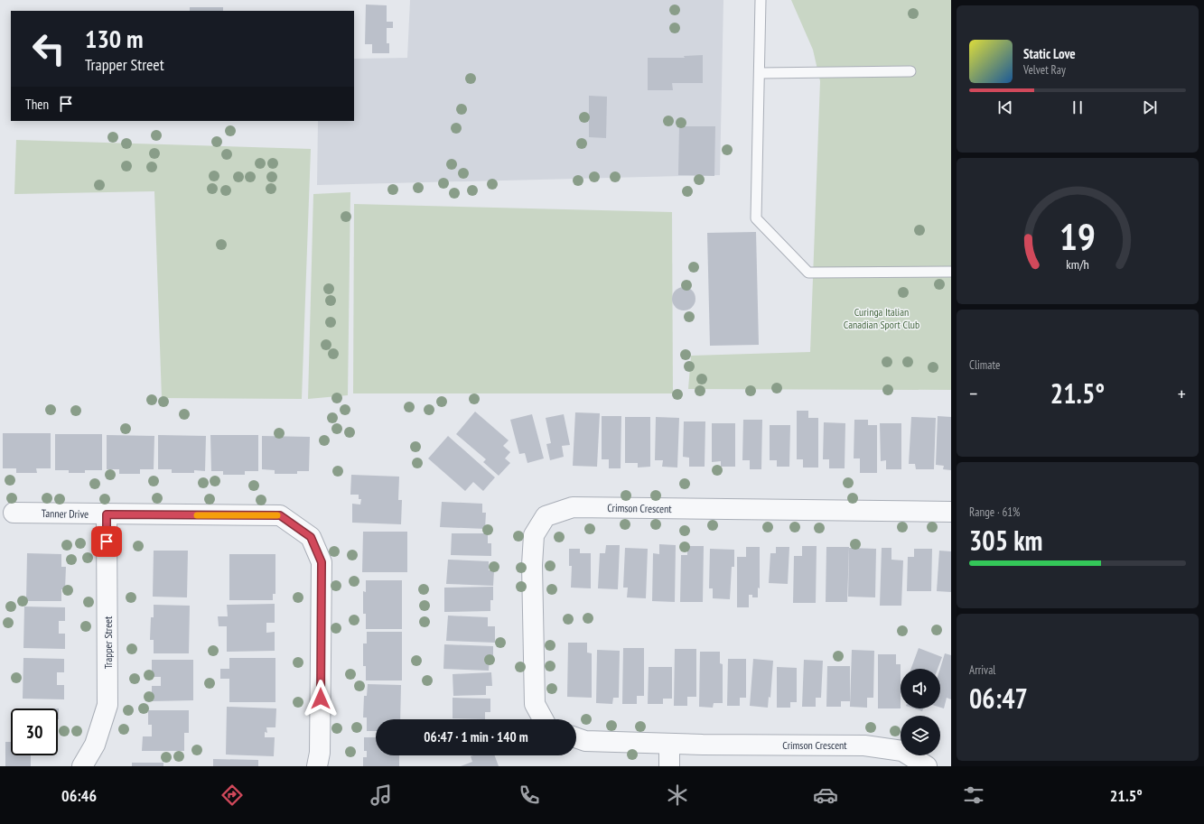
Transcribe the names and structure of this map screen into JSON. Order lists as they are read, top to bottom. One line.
{"streets":{"street":["Crimson Crescent","Tanner Drive","Trapper Street"]},"crossings":[["Tanner Drive","Trapper Street"]],"parks":["Curinga Italian Canadian Sport Club"],"page":{"turn":["130 m","Trapper Street"],"song":["Static Love","Velvet Ray"],"then":"Then","tile":["Climate",["Range · 61%","305 km"],["Arrival","06:47"]],"heat":["−","21.5°","+"],"limit":"30","trip":"06:47 · 1 min · 140 m","tabs":["06:46","21.5°"],"gauge":["19","km/h"]}}
